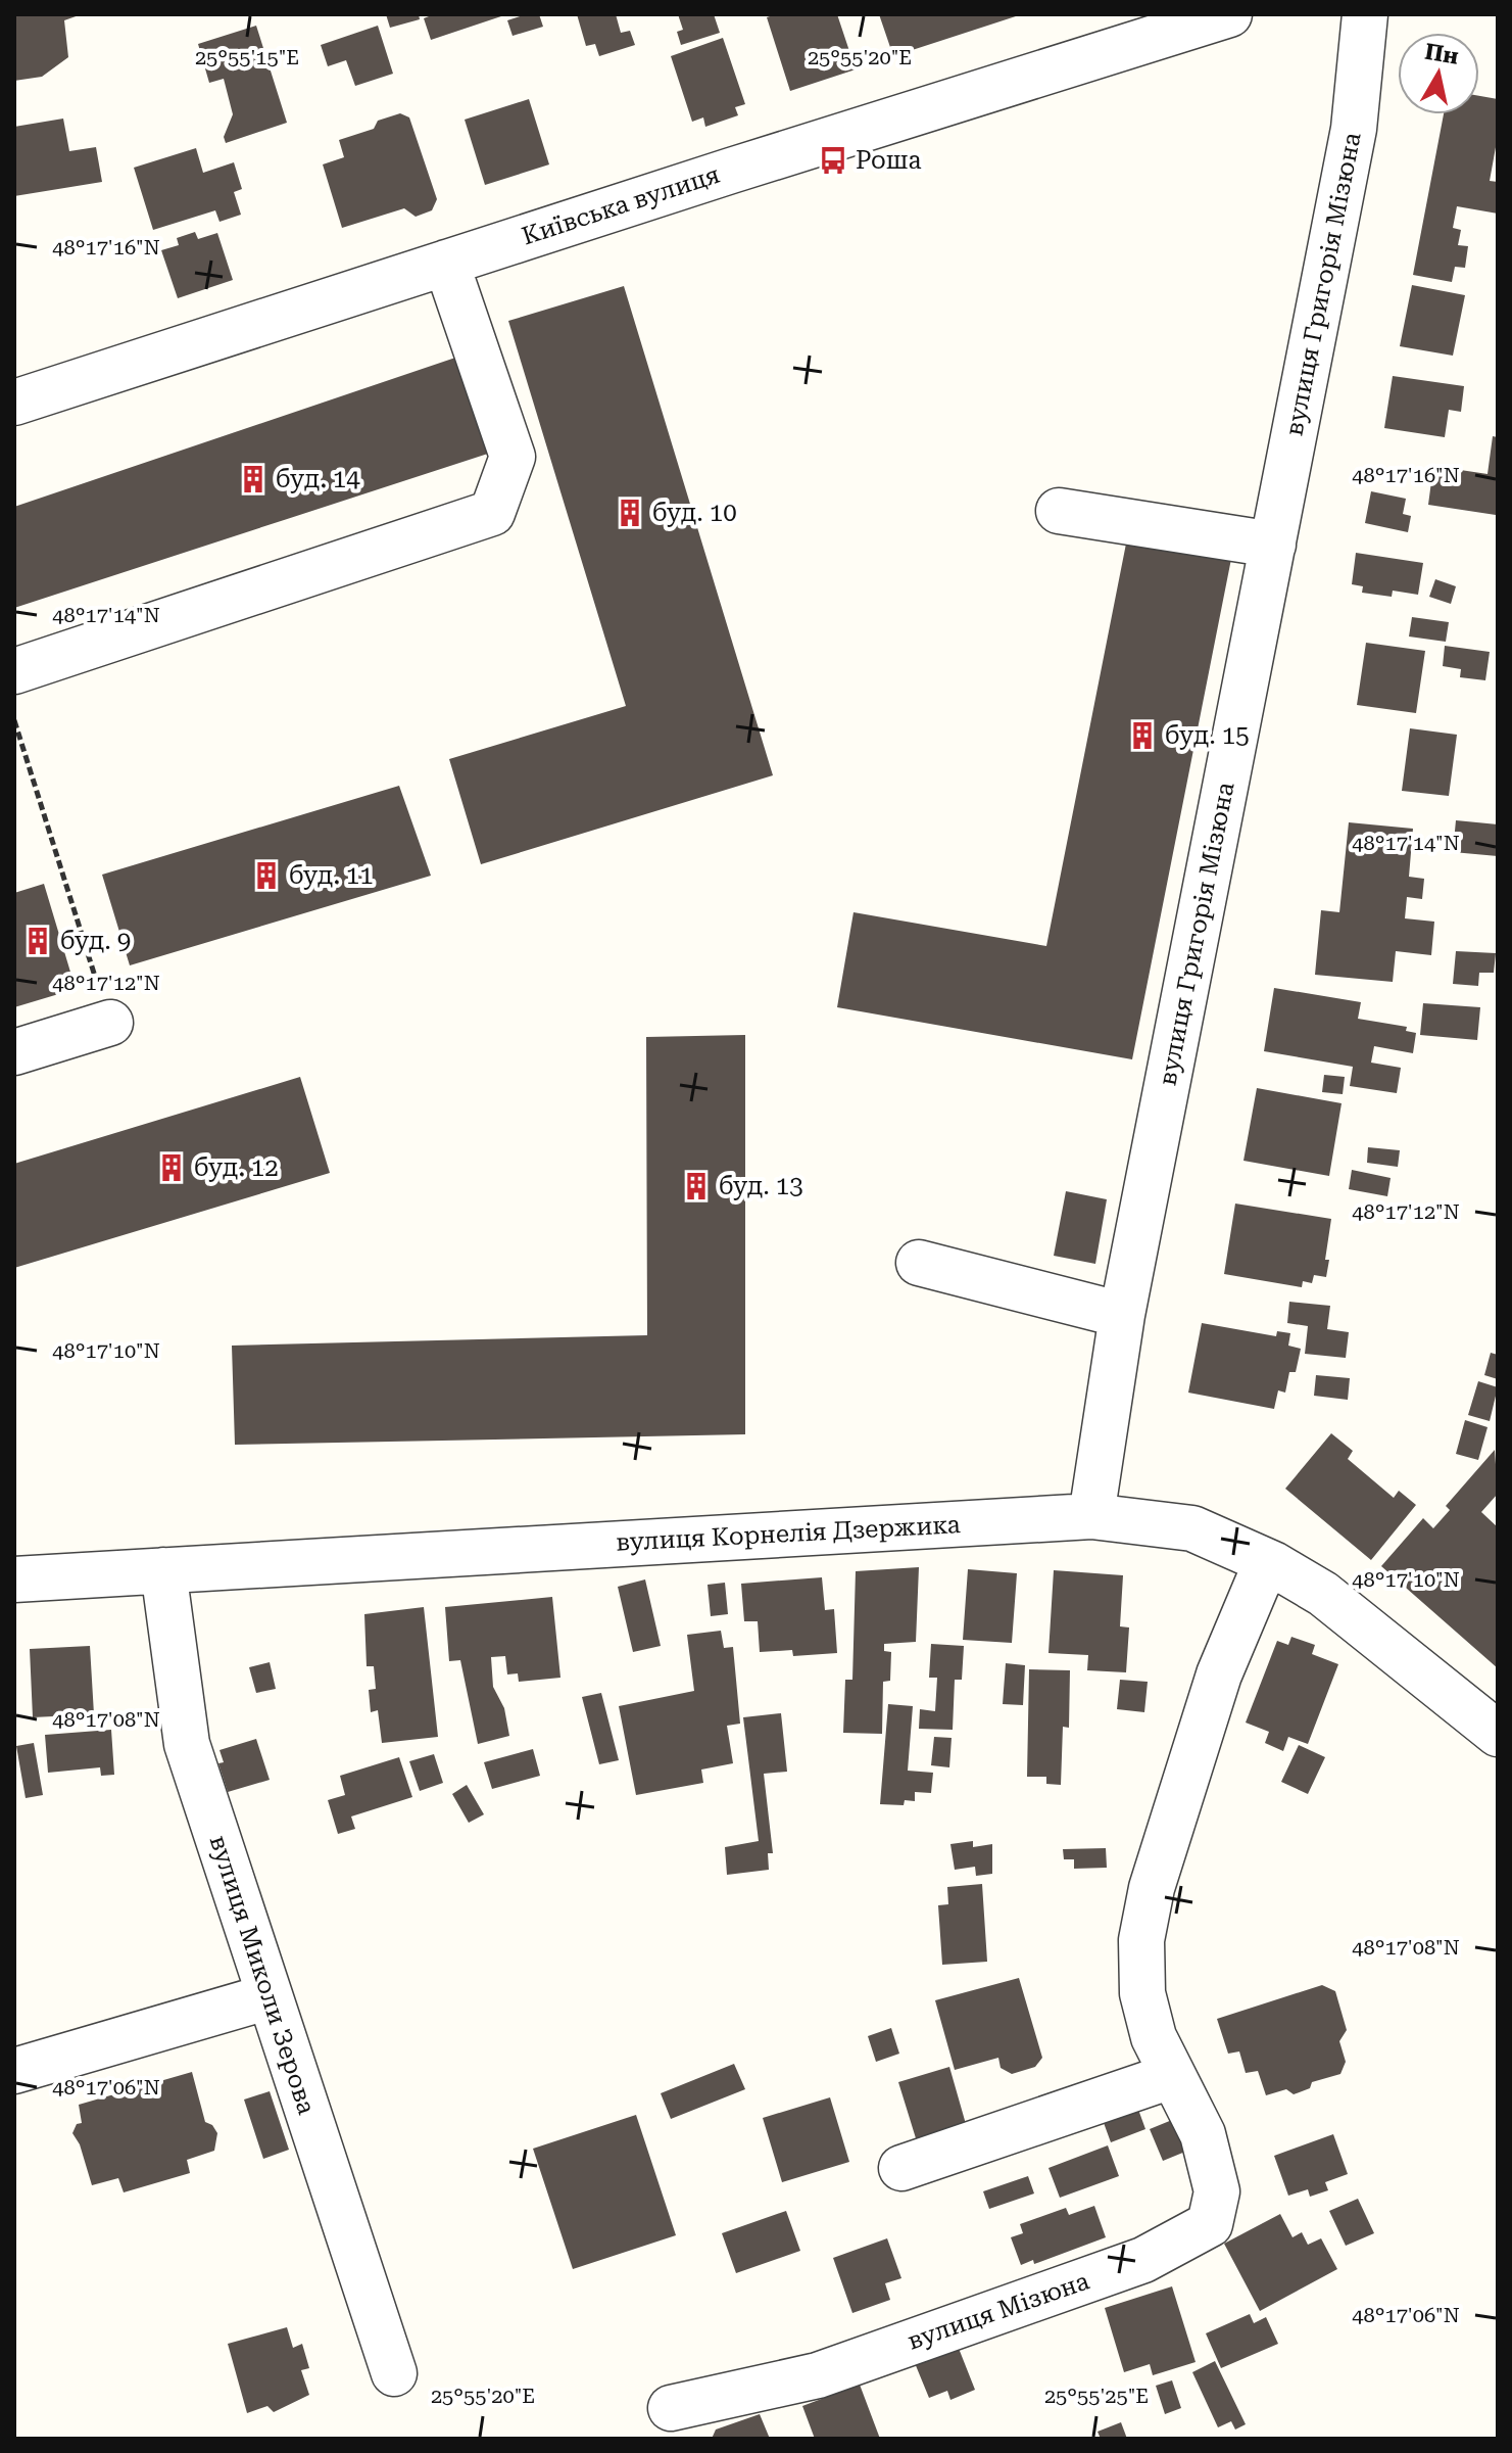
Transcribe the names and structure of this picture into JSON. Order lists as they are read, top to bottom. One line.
{"streets":{"street":["Київська вулиця","вулиця Григорія Мізюна","вулиця Корнелія Дзержика","вулиця Миколи Зерова","вулиця Мізюна"]},"crossings":[["вулиця Григорія Мізюна","вулиця Корнелія Дзержика"],["вулиця Корнелія Дзержика","вулиця Миколи Зерова"],["вулиця Корнелія Дзержика","вулиця Мізюна"]],"places":{"bus stop":["Роша"],"building":["буд. 14","буд. 10","буд. 15","буд. 11","буд. 9","буд. 12","буд. 13"]},"north":"top","coordinates":["25°55'15\"E","25°55'20\"E","48°17'16\"N","48°17'14\"N","48°17'12\"N","48°17'10\"N","48°17'08\"N","48°17'06\"N","25°55'25\"E"]}
